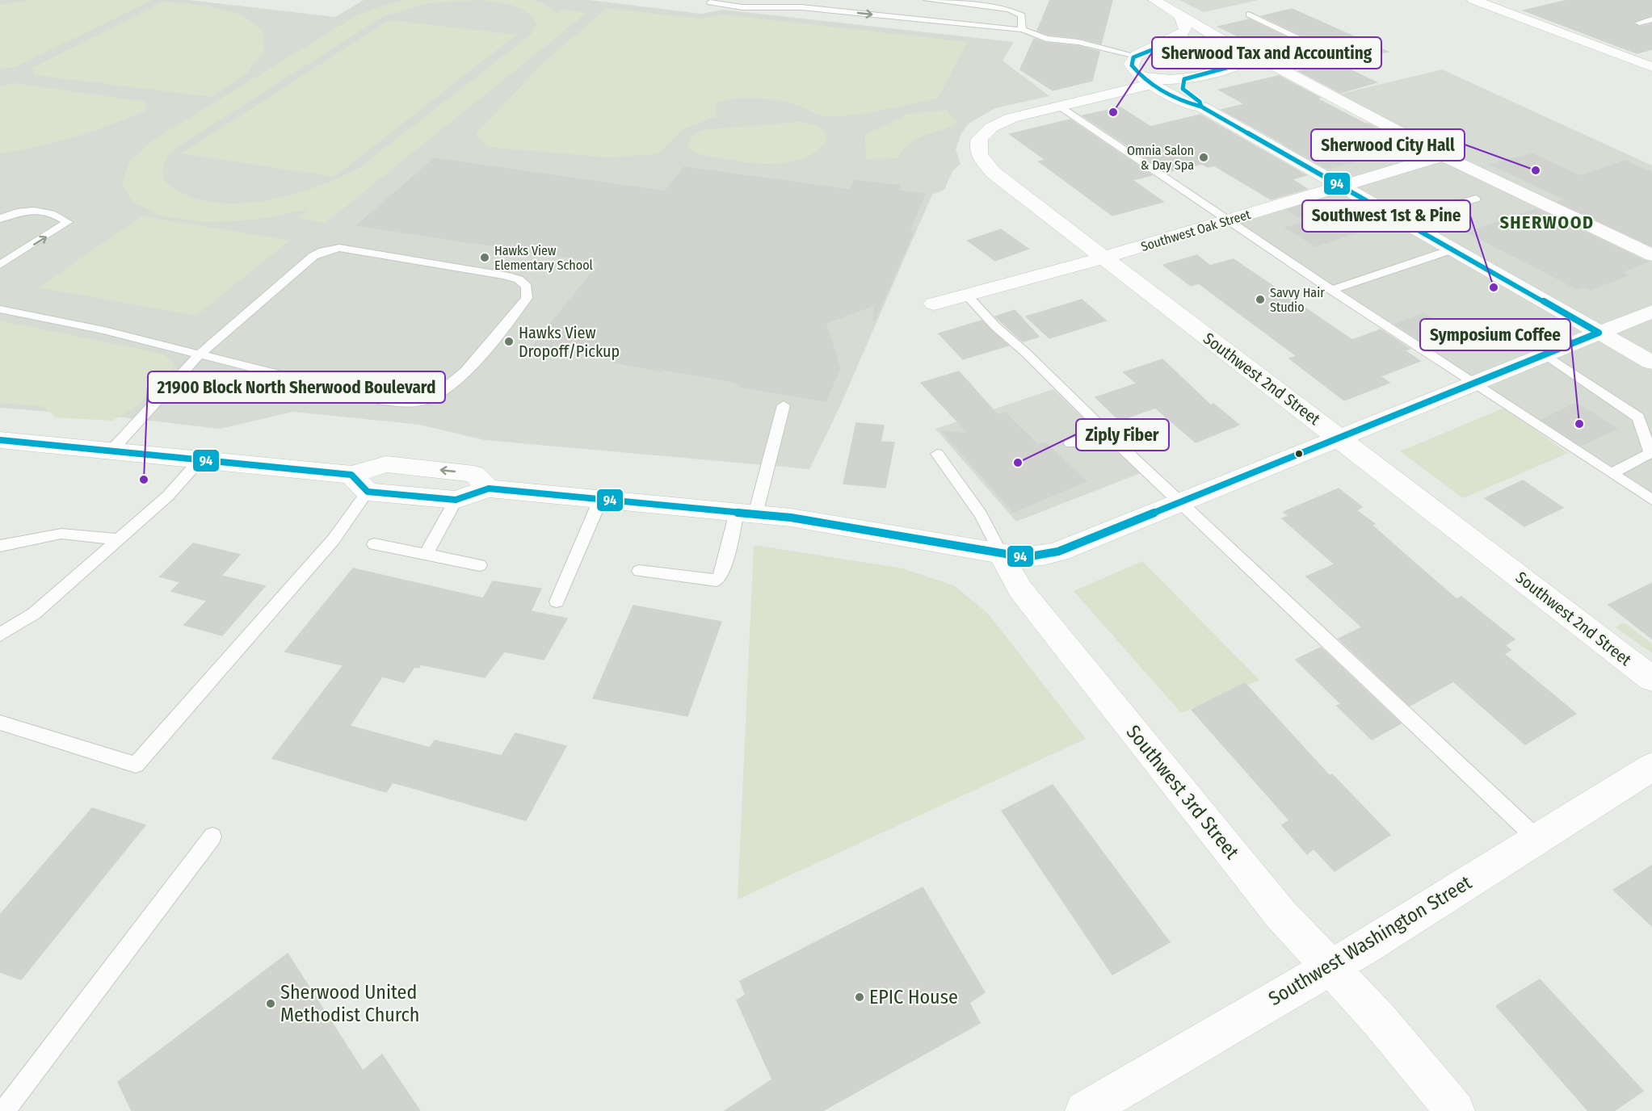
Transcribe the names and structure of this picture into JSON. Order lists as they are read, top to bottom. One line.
{"streets":{"main road":["Southwest Oak Street","Southwest 2nd Street","Southwest 3rd Street","Southwest Washington Street"]},"crossings":[["Southwest Oak Street","Southwest 2nd Street"],["Southwest 3rd Street","Southwest Washington Street"]],"districts":["SHERWOOD"],"places":["Sherwood Tax and Accounting","Omnia Salon & Day Spa","Sherwood City Hall","Hawks View Elementary School","Southwest 1st & Pine","Savvy Hair Studio","Hawks View Dropoff/Pickup","Symposium Coffee","Ziply Fiber","21900 Block North Sherwood Boulevard","EPIC House","Sherwood United Methodist Church"],"lines":["transit line 94"]}
